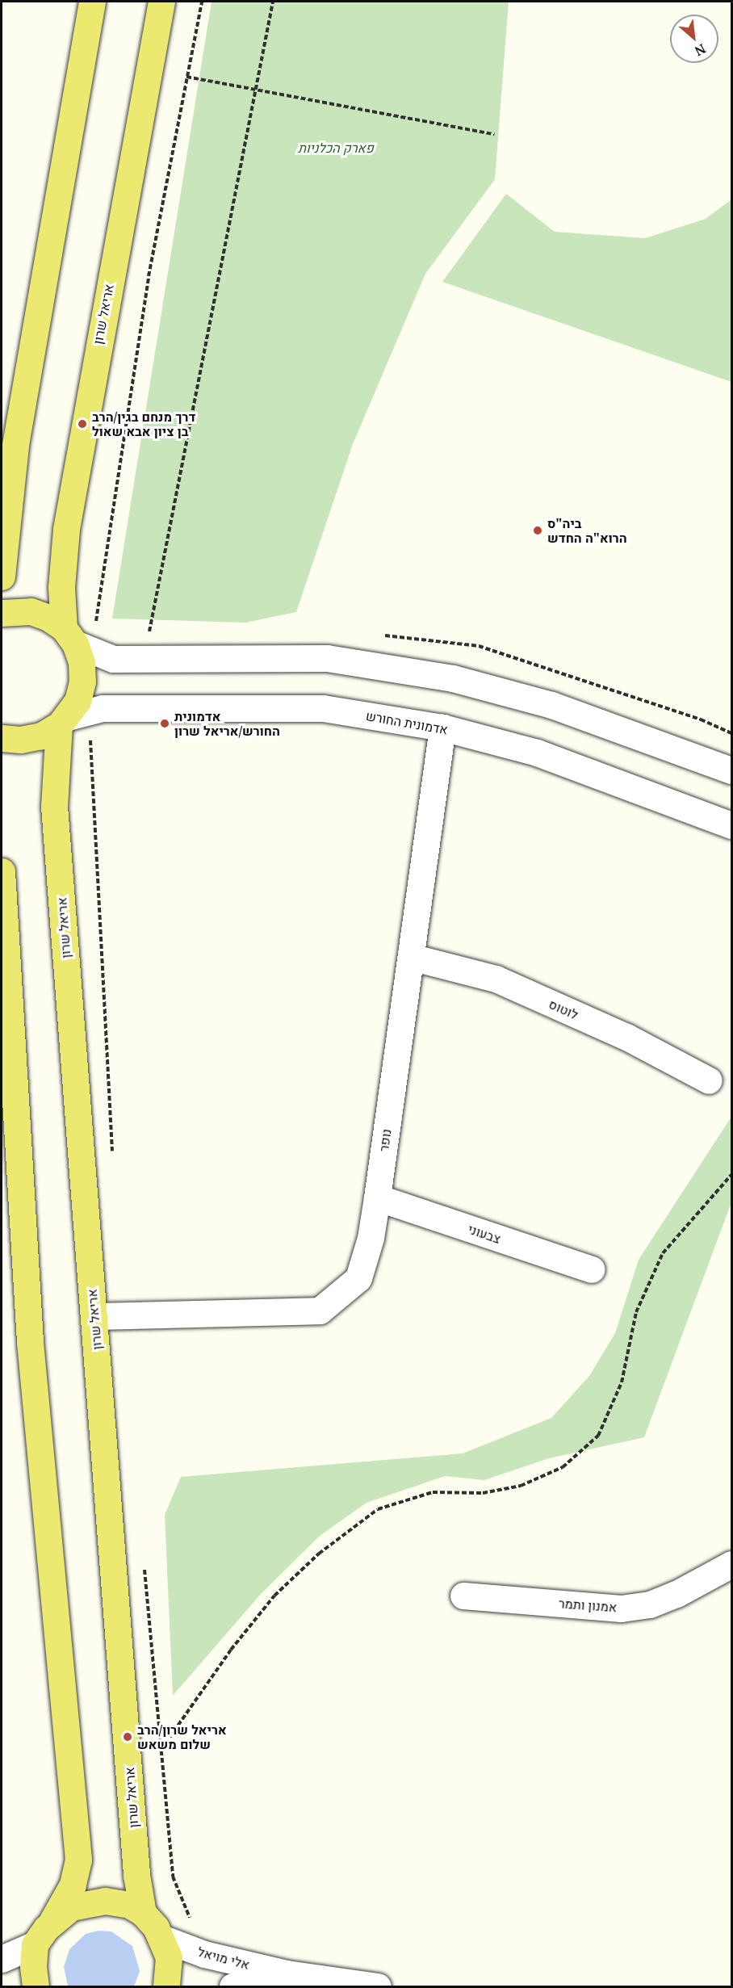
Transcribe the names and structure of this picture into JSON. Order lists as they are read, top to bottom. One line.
{"streets":{"main road":["אריאל שרון"],"street":["אדמונית החורש","לוטוס","נופר","צבעוני","אמנון ותמר","אלי מויאל"]},"crossings":[["אריאל שרון","אדמונית החורש"],["אריאל שרון","נופר"],["אדמונית החורש","נופר"],["לוטוס","נופר"],["נופר","צבעוני"]],"parks":["פארק הכלניות"],"places":["דרך מנחם בגין/הרב בן ציון אבא שאול","ביה\"ס הרוא\"ה החדש","אדמונית החורש/אריאל שרון","אריאל שרון/הרב שלום משאש"],"north":"bottom right"}
